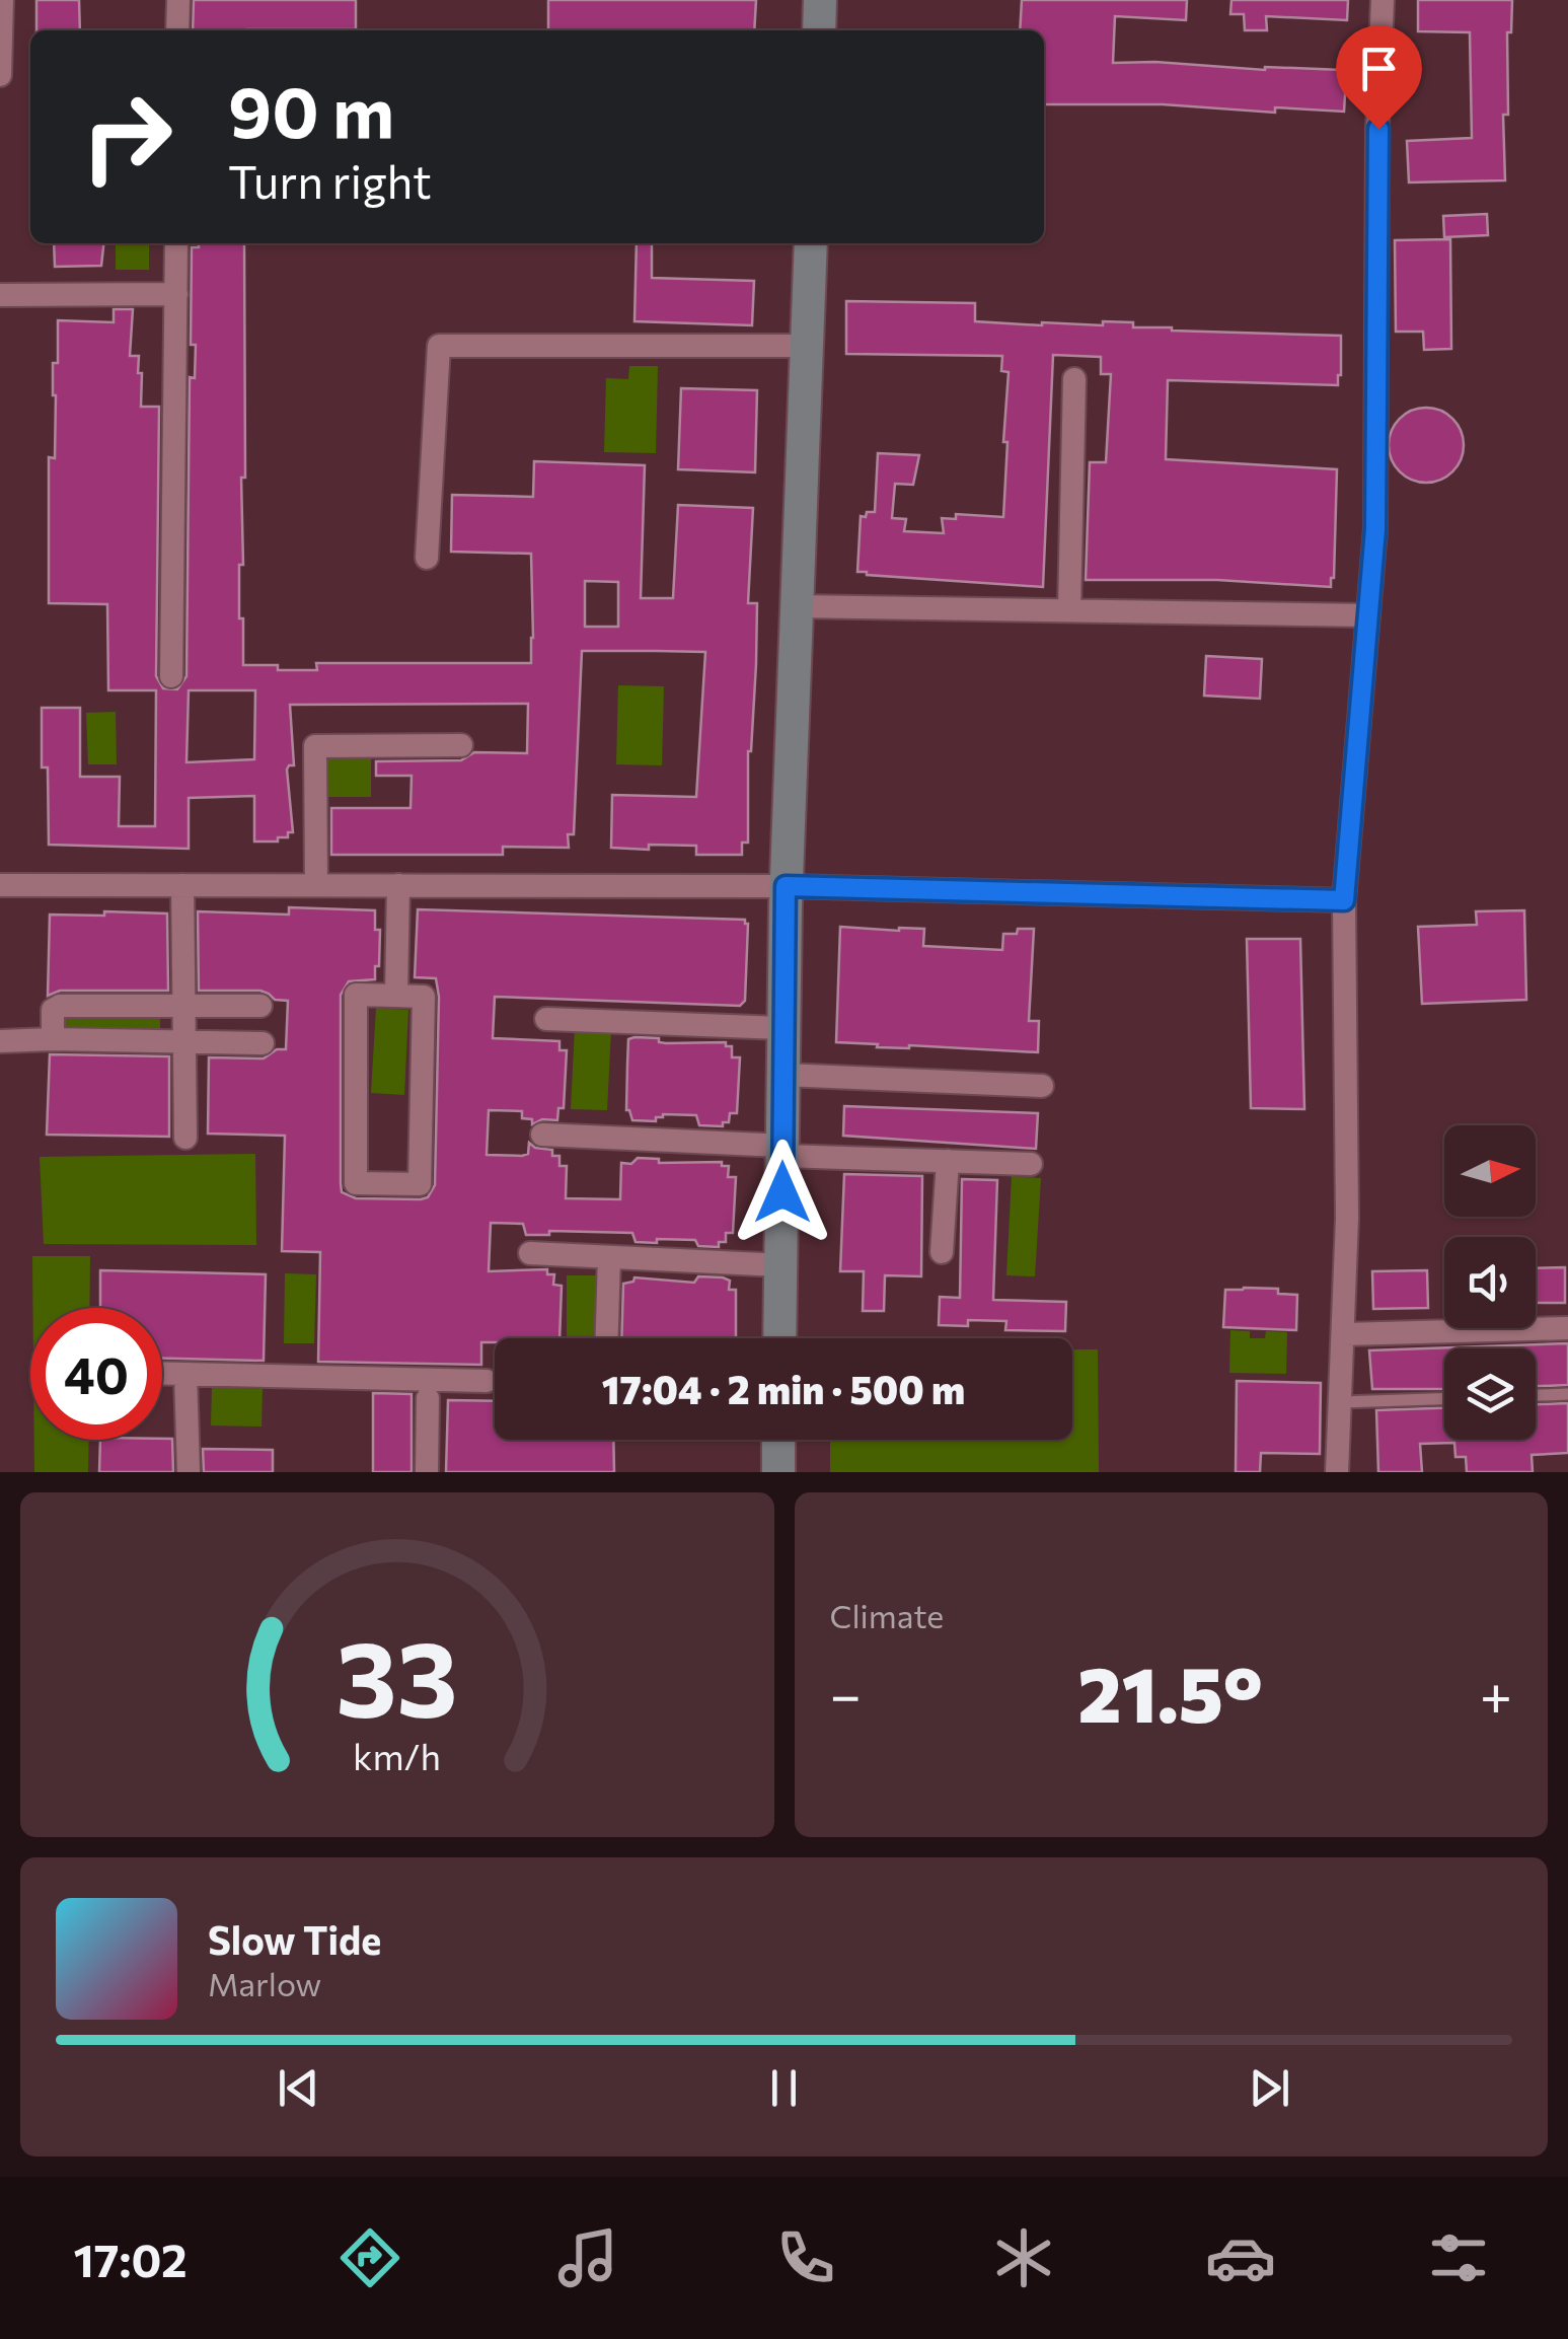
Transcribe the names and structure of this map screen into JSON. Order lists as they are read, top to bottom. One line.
{"north":"right","page":{"turn":["90 m","Turn right"],"limit":"40","trip":"17:04 · 2 min · 500 m","tile":"Climate","heat":["−","21.5°","+"],"song":["Slow Tide","Marlow"],"tabs":"17:02","gauge":["33","km/h"]}}
